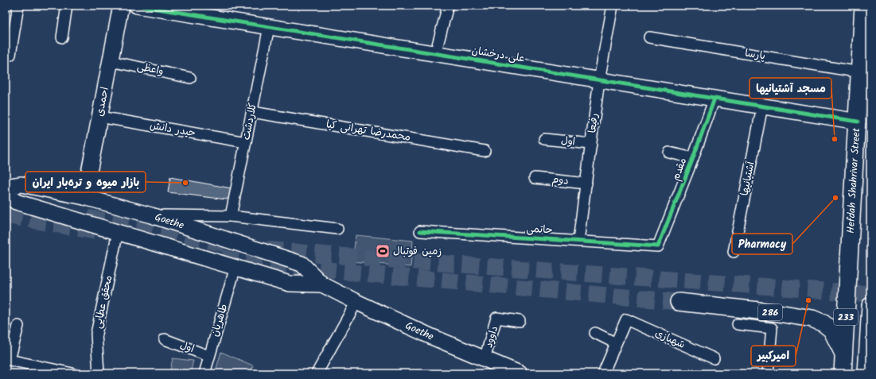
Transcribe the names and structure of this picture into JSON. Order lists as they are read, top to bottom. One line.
{"streets":{"main road":["Hefdah Shahrivar Street","286","233"],"street":["علی درخشان","پارسا","واعظی","احمدی","کلاردشت","رفیعا","حیدر دانش","محمدرضا تهرانی کیا","اول","مقدم","آشتیانیها","دوم","Goethe","حاتمی","محقق عطایی","طاهریان","داوود","شهبازی"]},"crossings":[["علی درخشان","کلاردشت"],["علی درخشان","رفیعا"],["علی درخشان","مقدم"],["علی درخشان","آشتیانیها"],["علی درخشان","Hefdah Shahrivar Street"],["علی درخشان","233"],["پارسا","Hefdah Shahrivar Street"],["واعظی","احمدی"],["احمدی","حیدر دانش"],["احمدی","Goethe"],["کلاردشت","حیدر دانش"],["کلاردشت","محمدرضا تهرانی کیا"],["رفیعا","اول"],["رفیعا","دوم"],["رفیعا","حاتمی"],["اول","طاهریان"],["مقدم","حاتمی"],["Hefdah Shahrivar Street","233"],["Goethe","محقق عطایی"],["Goethe","طاهریان"],["Goethe","داوود"],["286","233"]],"places":{"other":["مسجد آشتیانیها","بازار میوه و تره‌بار ایران","Pharmacy","امیرکبیر"],"sports":["زمین فوتبال"]}}
